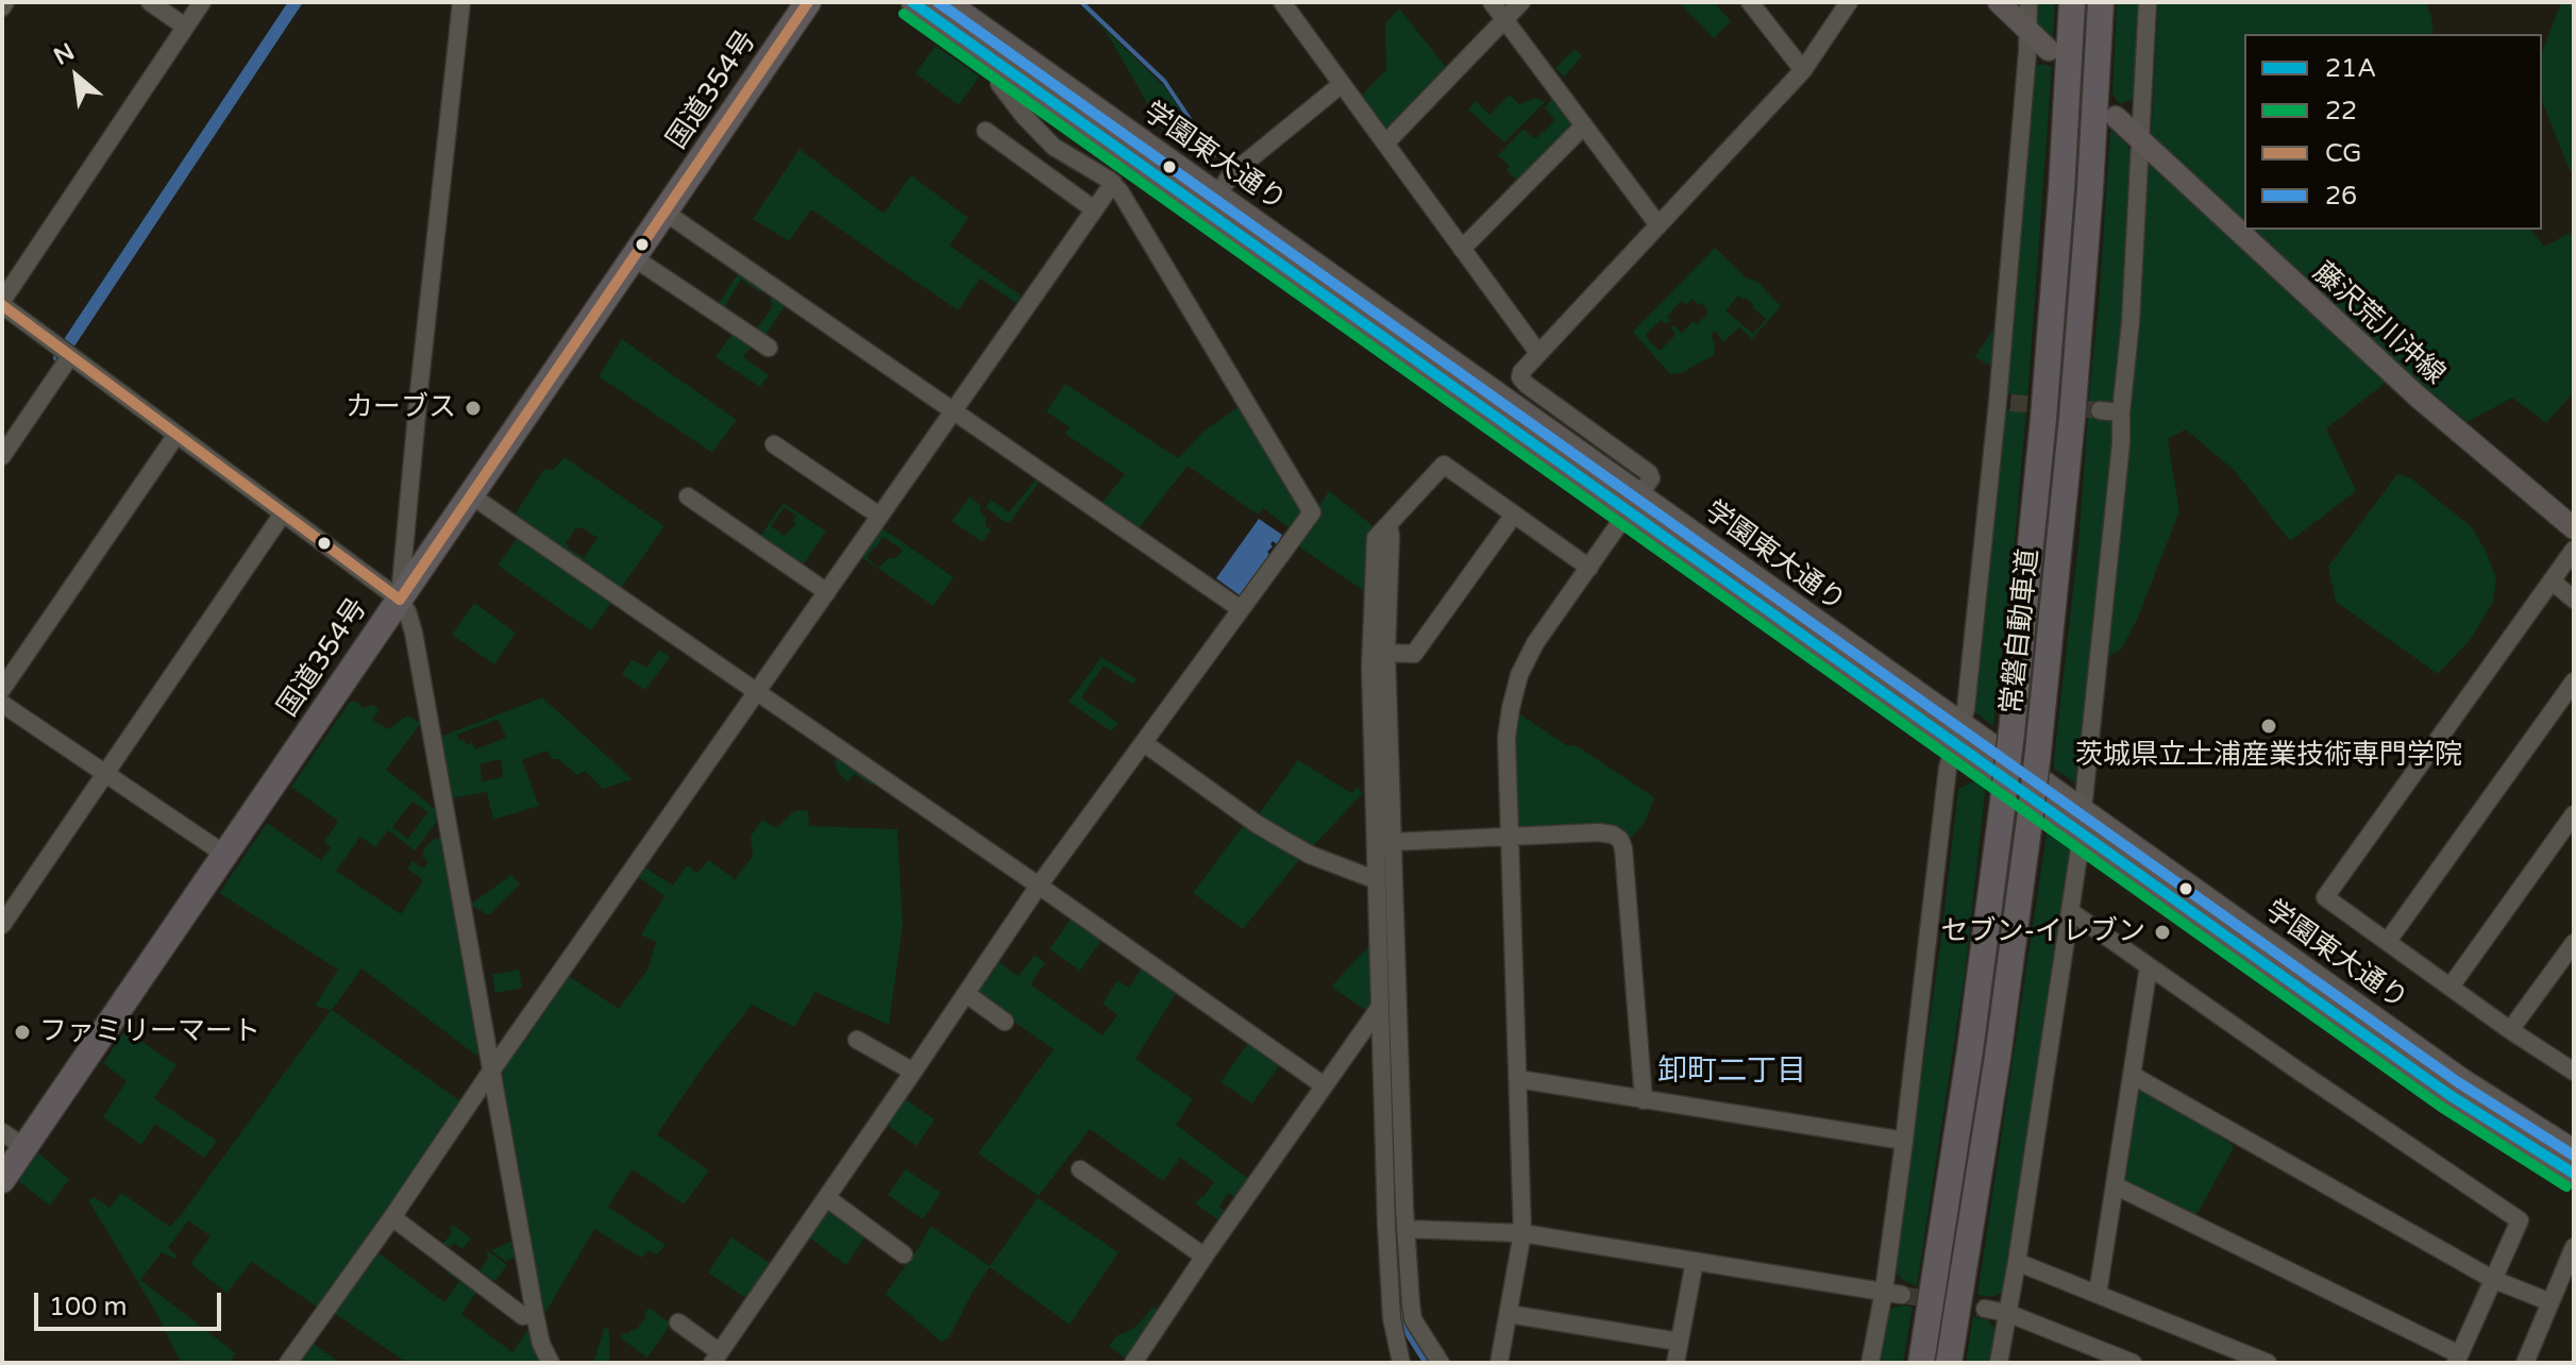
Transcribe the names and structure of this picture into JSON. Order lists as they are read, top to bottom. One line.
{"streets":{"highway":["国道354号","常磐自動車道"],"main road":["学園東大通り","藤沢荒川沖線"]},"districts":["卸町二丁目"],"places":["カーブス","茨城県立土浦産業技術専門学院","セブン-イレブン","ファミリーマート"],"lines":["transit line 21A","transit line CG","transit line 26","transit line 22"],"legend":["21A","22","CG","26"],"scale_bar":"100 m","north":"top left"}
